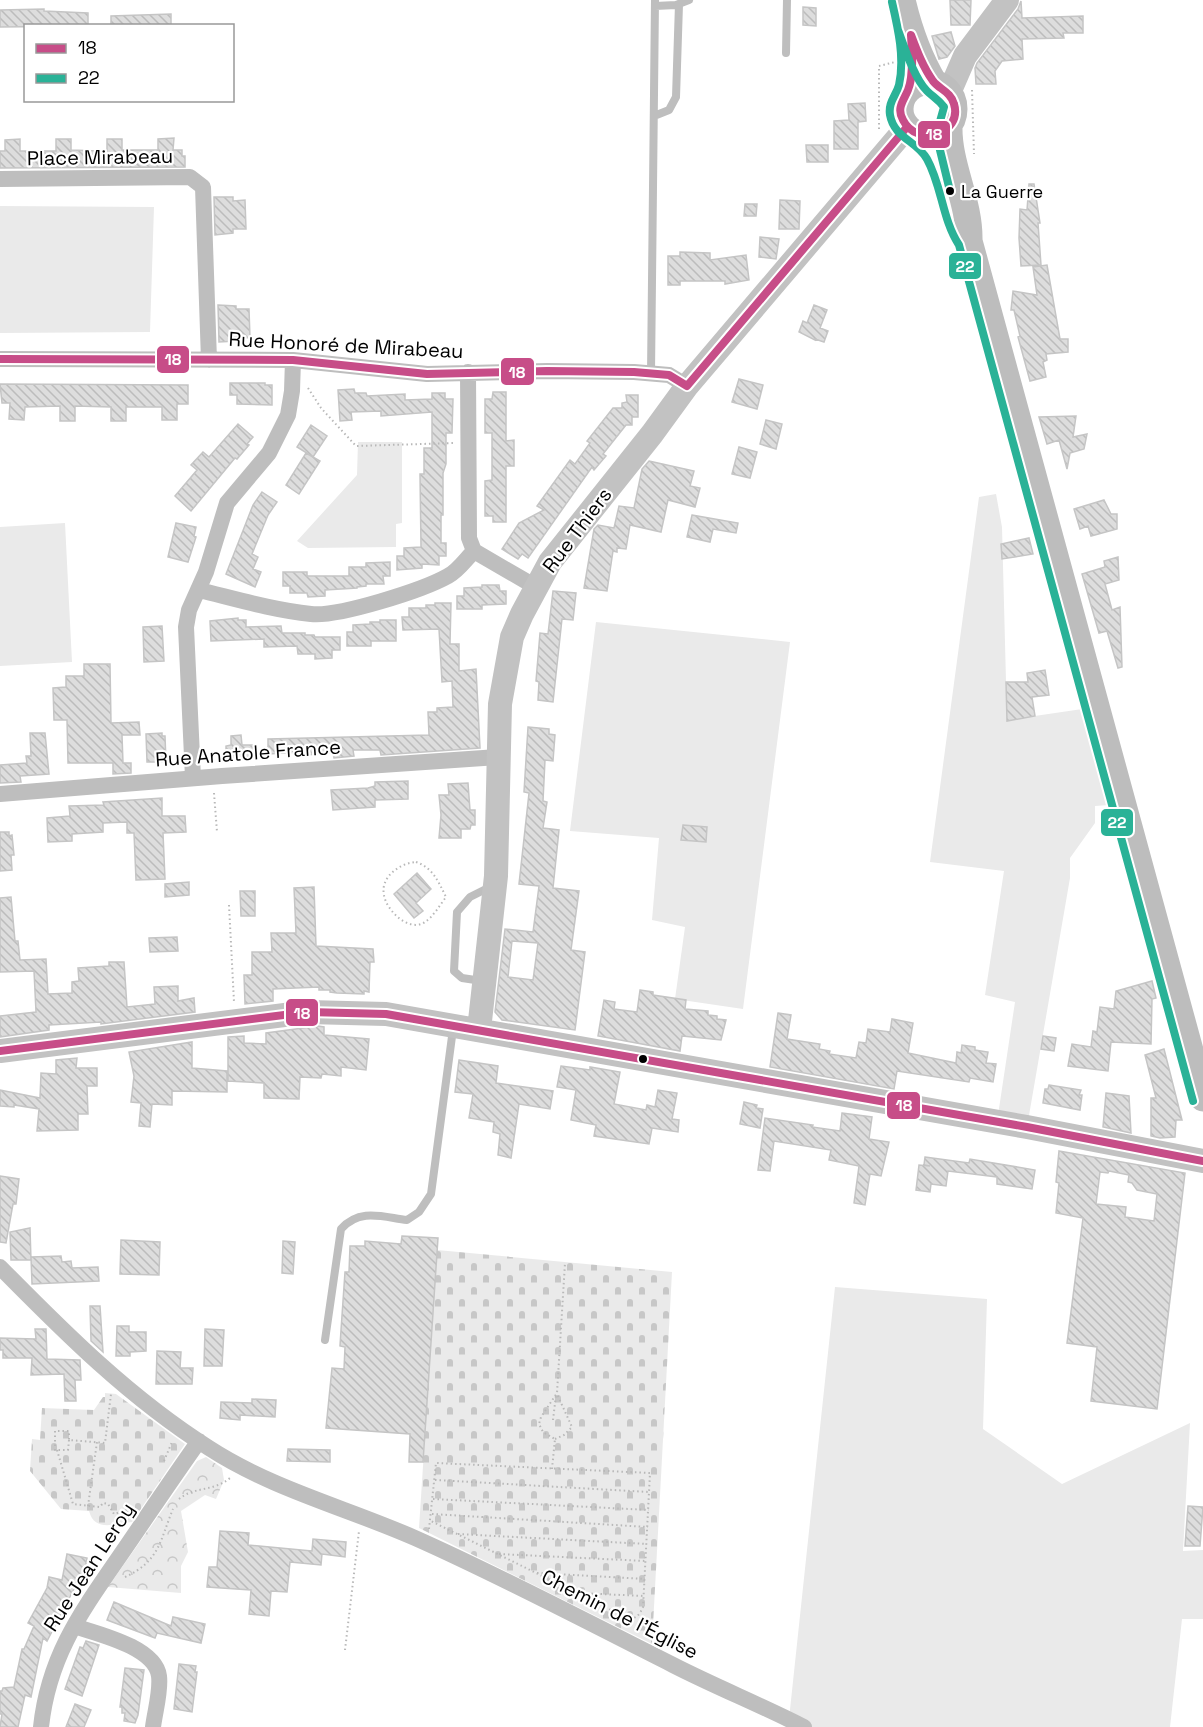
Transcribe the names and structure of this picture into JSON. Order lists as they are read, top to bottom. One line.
{"streets":{"main road":["Rue Thiers"],"street":["Place Mirabeau","Rue Honoré de Mirabeau","Rue Anatole France","Rue Jean Leroy","Chemin de l'Église"]},"crossings":[["Place Mirabeau","Rue Honoré de Mirabeau"],["Rue Honoré de Mirabeau","Rue Thiers"],["Rue Thiers","Rue Anatole France"],["Rue Jean Leroy","Chemin de l'Église"]],"places":["La Guerre"],"lines":["transit line 22","transit line 18"],"legend":["18","22"]}
